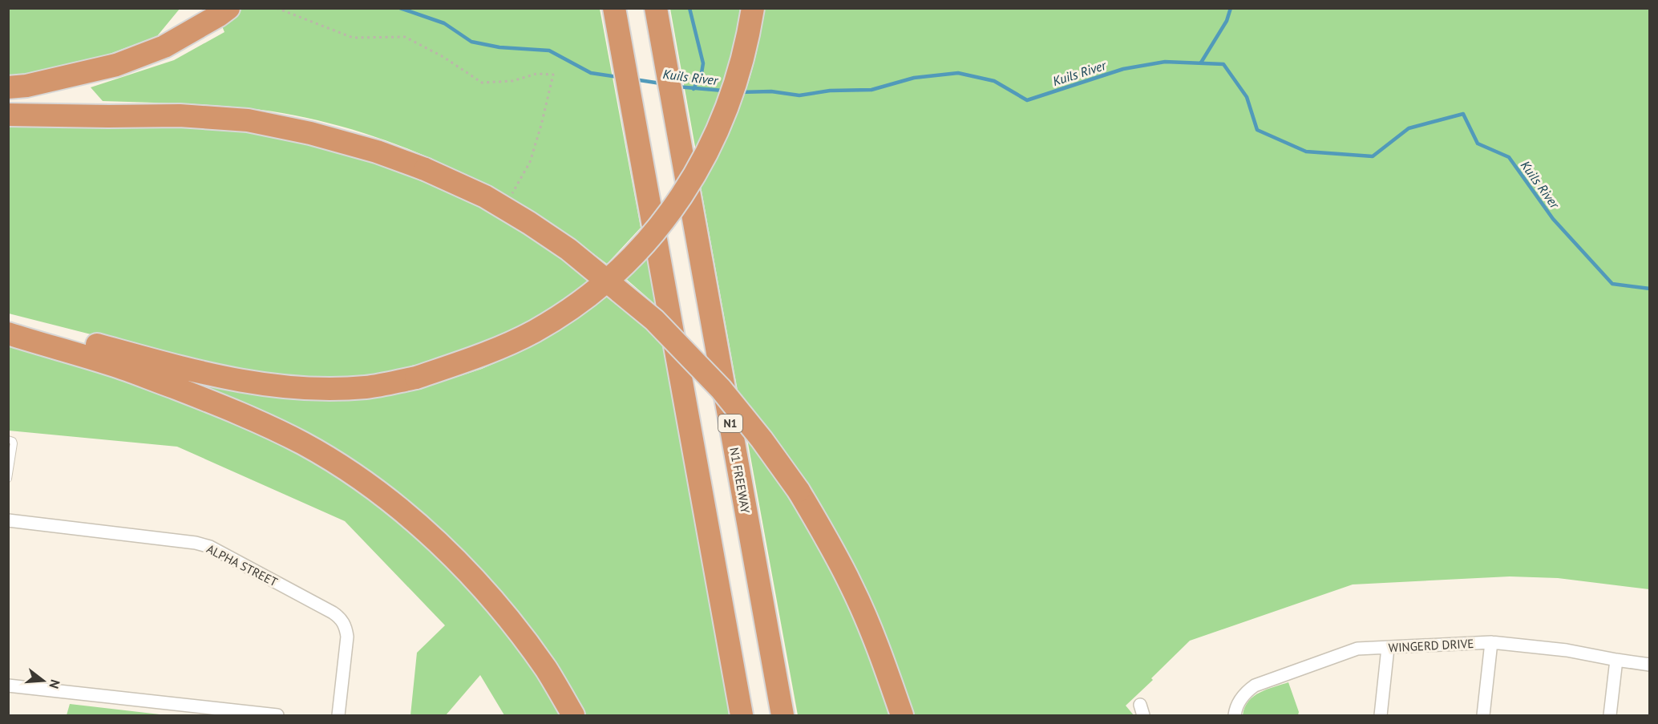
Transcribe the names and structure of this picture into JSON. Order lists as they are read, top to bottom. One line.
{"streets":{"highway":["N1","N1 FREEWAY"],"street":["ALPHA STREET","WINGERD DRIVE"]},"water":["Kuils River"],"north":"right"}
